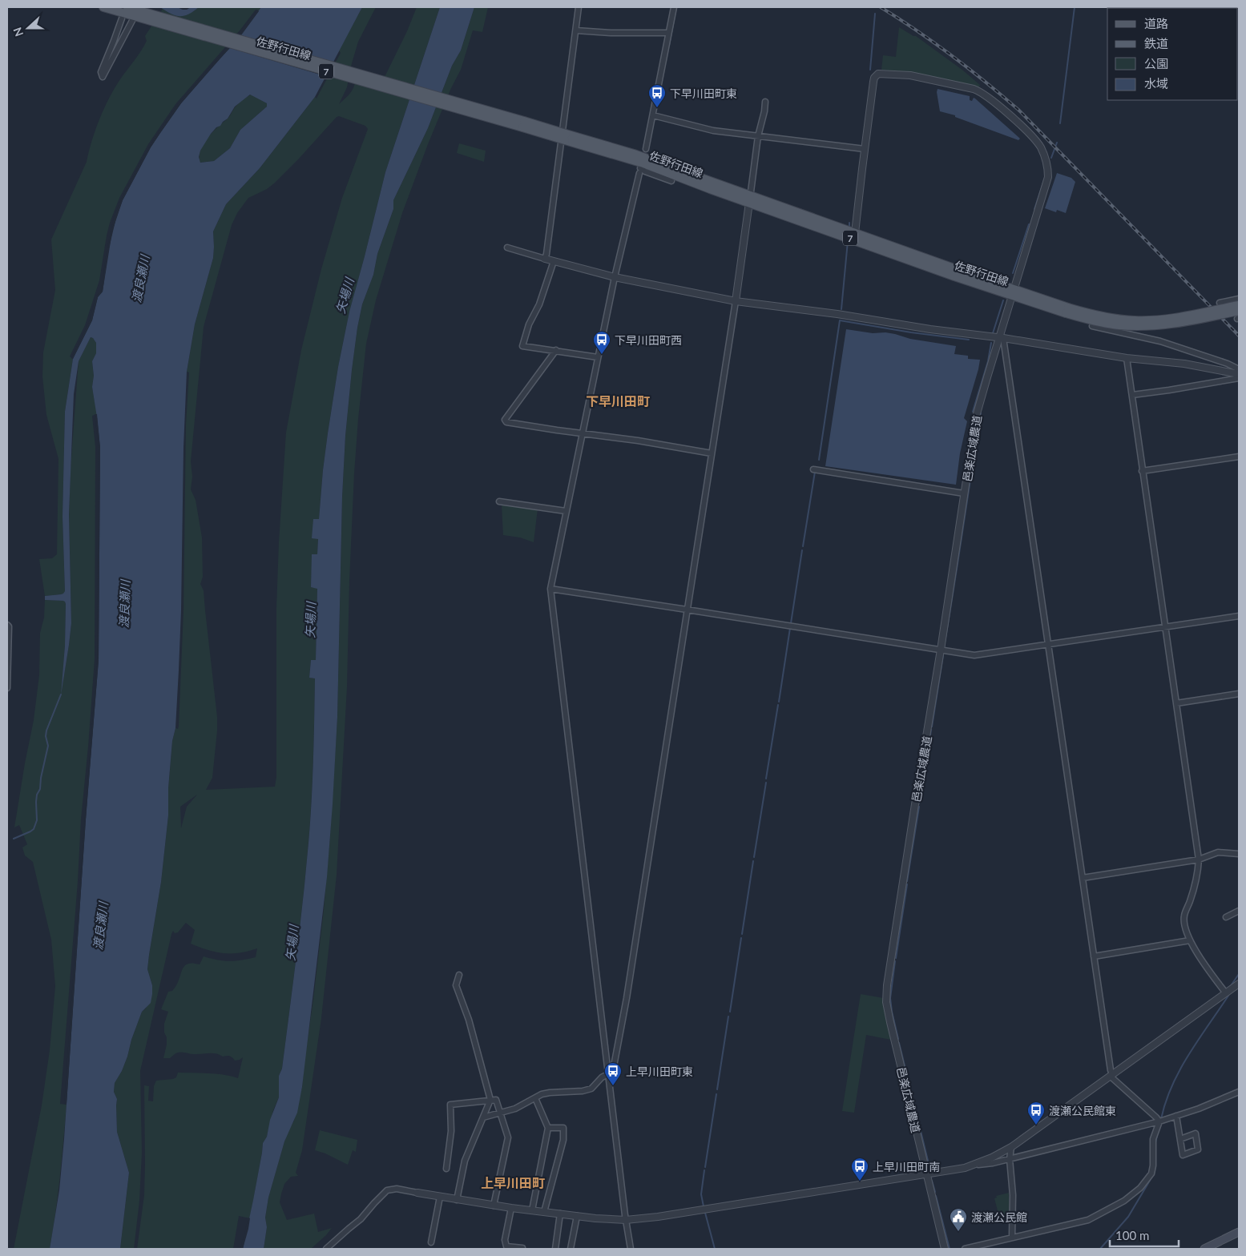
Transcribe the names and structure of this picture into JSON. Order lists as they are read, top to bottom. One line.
{"streets":{"main road":["佐野行田線","7"],"street":["邑楽広域農道"]},"crossings":[["佐野行田線","邑楽広域農道"]],"districts":["下早川田町","上早川田町"],"water":["渡良瀬川","矢場川"],"places":{"bus stop":["下早川田町東","下早川田町西","上早川田町東","渡瀬公民館東","上早川田町南"],"public building":["渡瀬公民館"]},"legend":["道路","鉄道","公園","水域"],"scale_bar":"100 m","north":"left"}
